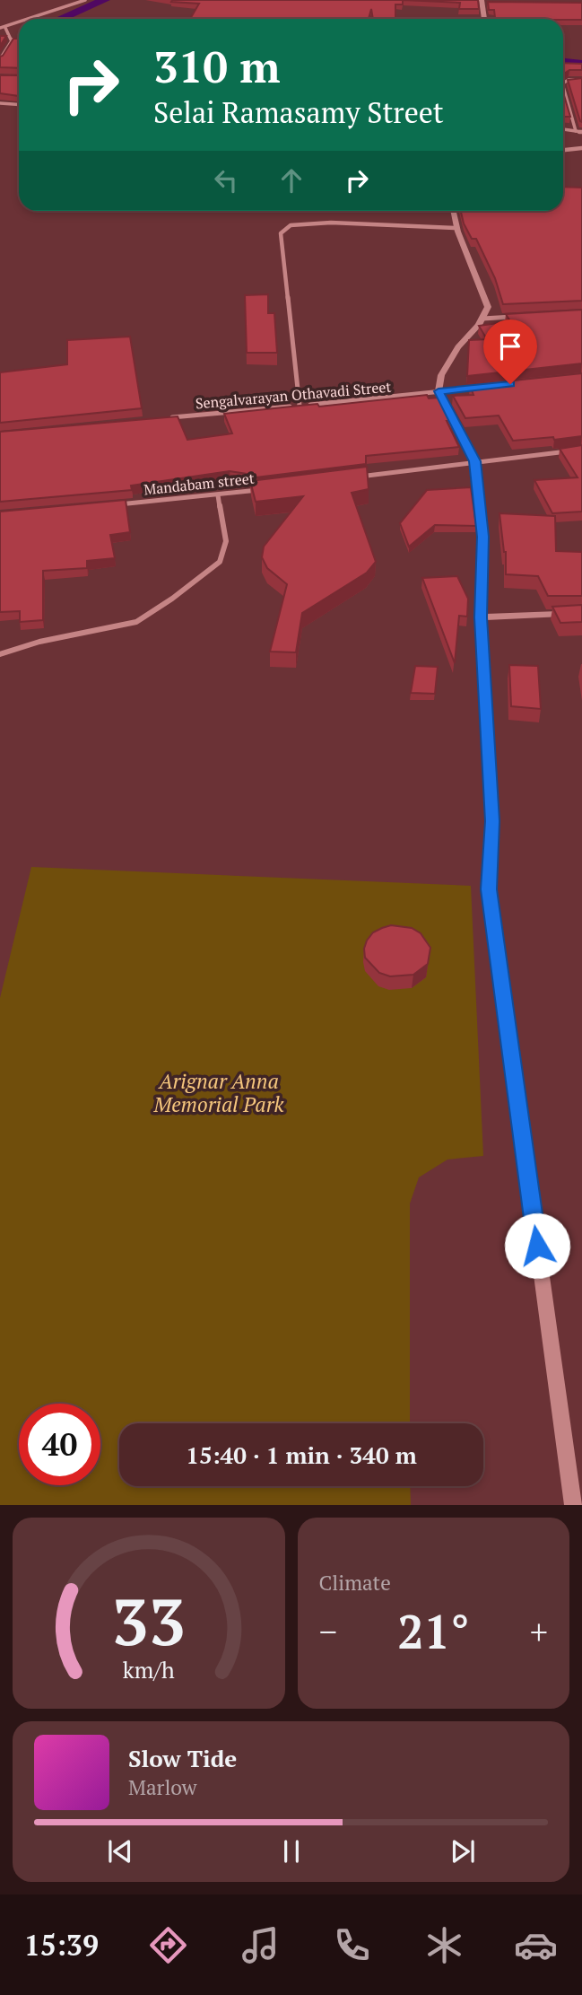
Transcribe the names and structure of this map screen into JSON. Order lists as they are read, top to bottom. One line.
{"streets":{"street":["Sengalvarayan Othavadi Street","Mandabam street"]},"parks":["Arignar Anna Memorial Park"],"page":{"turn":["310 m","Selai Ramasamy Street"],"limit":"40","trip":"15:40 · 1 min · 340 m","tile":"Climate","heat":["−","21°","+"],"song":["Slow Tide","Marlow"],"tabs":"15:39","gauge":["33","km/h"]}}
